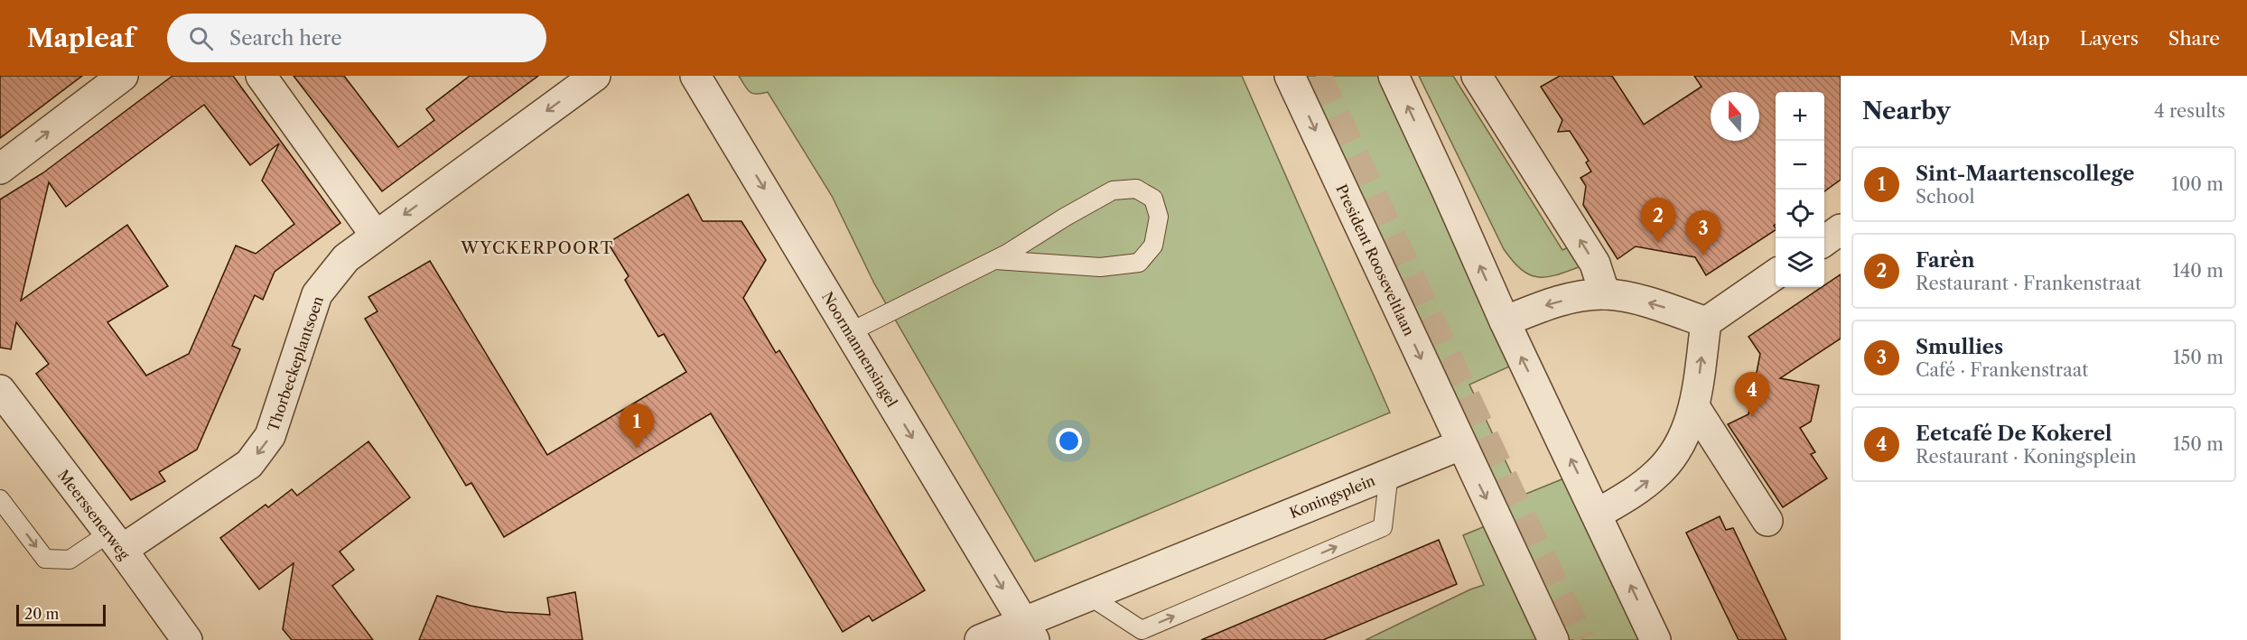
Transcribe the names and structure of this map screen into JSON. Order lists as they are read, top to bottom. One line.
{"streets":{"street":["President Rooseveltlaan","Noormannensingel","Thorbeckeplantsoen","Koningsplein","Meerssenerweg"]},"crossings":[["President Rooseveltlaan","Koningsplein"],["Noormannensingel","Koningsplein"],["Thorbeckeplantsoen","Meerssenerweg"]],"one_way":["Noormannensingel","Thorbeckeplantsoen"],"districts":["WYCKERPOORT"],"scale_bar":"20 m","north":"top","page":{"header":"Mapleaf","search":"Search here","nav":["Map","Layers","Share"],"heading":["Nearby","4 results"],"map_buttons":["+","−"],"list":[{"mark":"1","name":"Sint-Maartenscollege","note":"School","value":"100 m"},{"mark":"2","name":"Farèn","note":"Restaurant · Frankenstraat","value":"140 m"},{"mark":"3","name":"Smullies","note":"Café · Frankenstraat","value":"150 m"},{"mark":"4","name":"Eetcafé De Kokerel","note":"Restaurant · Koningsplein","value":"150 m"}],"pins":["2","3","4","1"],"scale":"20 m"}}
